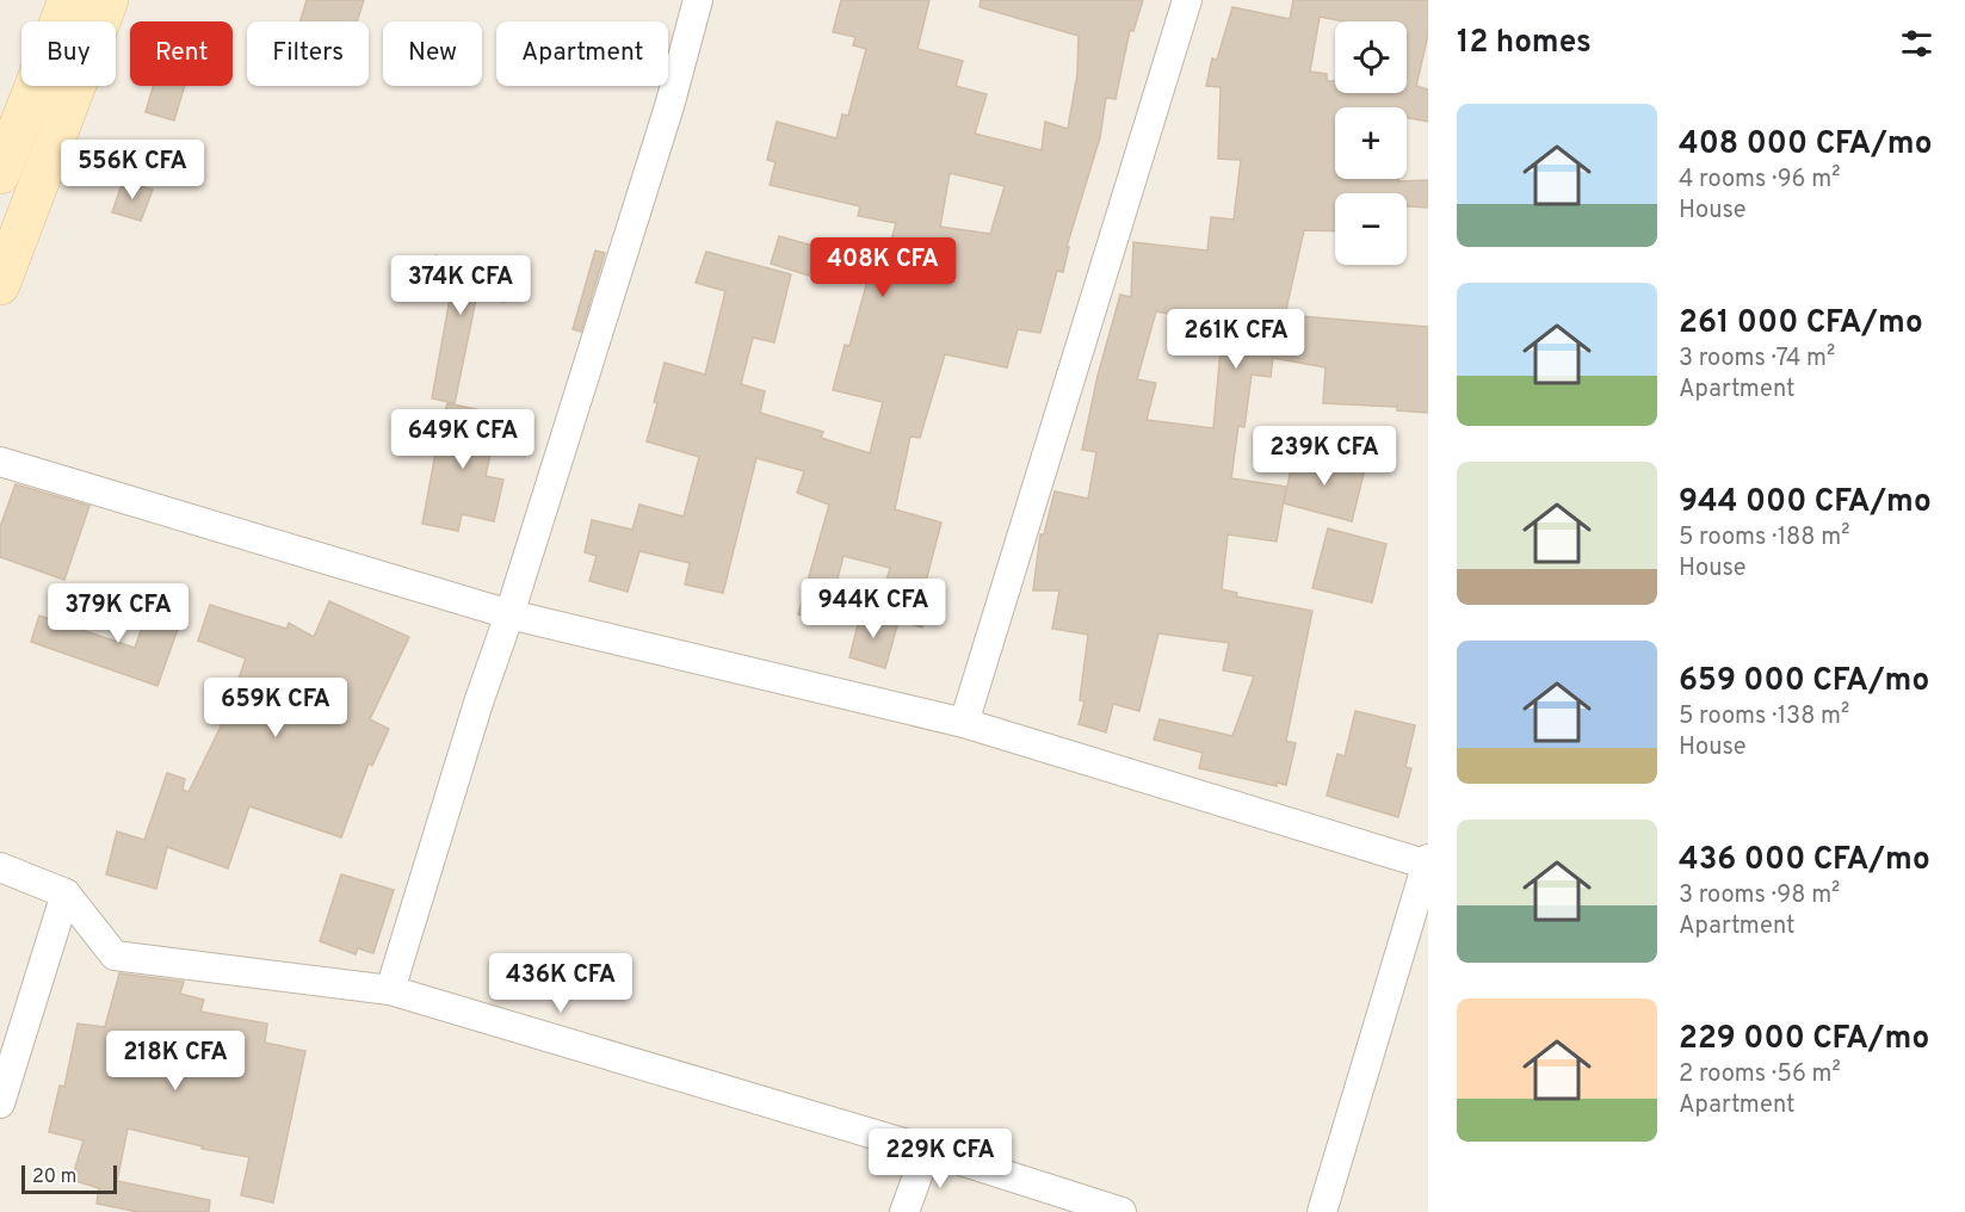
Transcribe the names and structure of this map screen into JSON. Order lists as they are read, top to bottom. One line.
{"scale_bar":"20 m","page":{"heading":"12 homes","map_buttons":["+","−"],"chip":["Buy","Rent","Filters","New","Apartment"],"list":[{"name":"408 000 CFA/mo","note":"4 rooms · 96 m² · House"},{"name":"261 000 CFA/mo","note":"3 rooms · 74 m² · Apartment"},{"name":"944 000 CFA/mo","note":"5 rooms · 188 m² · House"},{"name":"659 000 CFA/mo","note":"5 rooms · 138 m² · House"},{"name":"436 000 CFA/mo","note":"3 rooms · 98 m² · Apartment"},{"name":"229 000 CFA/mo","note":"2 rooms · 56 m² · Apartment"}],"price":["556K CFA","408K CFA","374K CFA","261K CFA","649K CFA","239K CFA","944K CFA","379K CFA","659K CFA","436K CFA","218K CFA","229K CFA"],"scale":"20 m"}}
